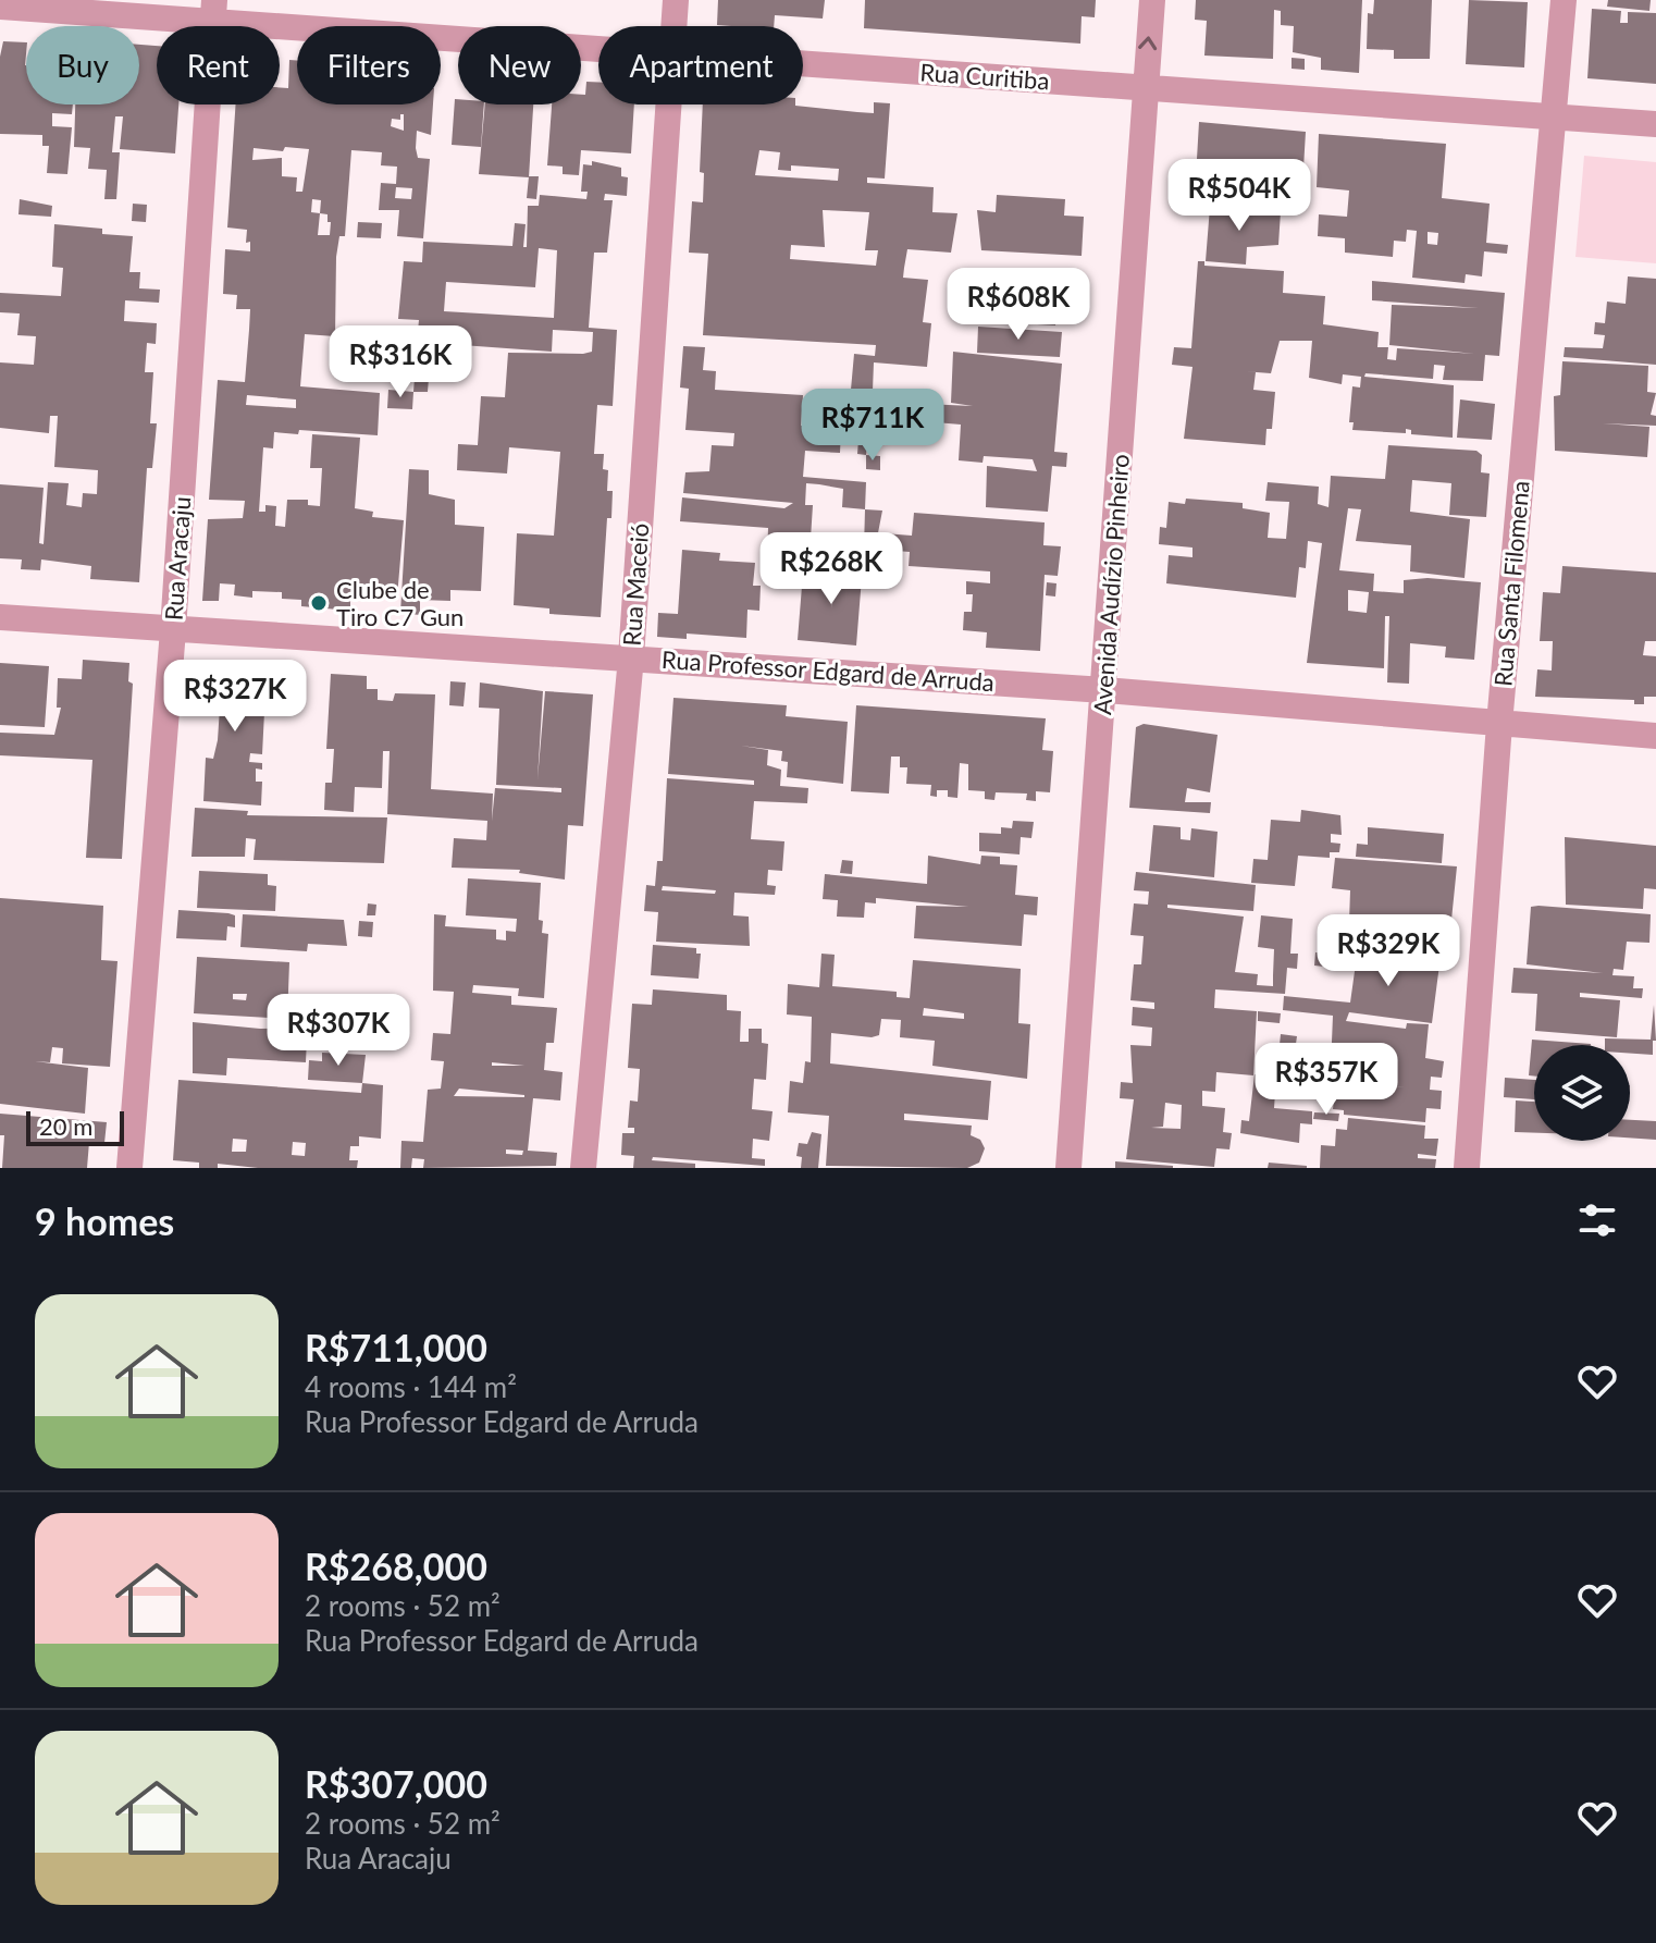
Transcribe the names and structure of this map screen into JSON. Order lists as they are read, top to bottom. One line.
{"streets":{"street":["Rua Curitiba","Rua Aracaju","Rua Santa Filomena","Rua Maceió","Avenida Audízio Pinheiro","Rua Professor Edgard de Arruda"]},"crossings":[["Rua Curitiba","Rua Aracaju"],["Rua Curitiba","Rua Santa Filomena"],["Rua Curitiba","Avenida Audízio Pinheiro"],["Rua Aracaju","Rua Professor Edgard de Arruda"],["Rua Santa Filomena","Rua Professor Edgard de Arruda"],["Rua Maceió","Rua Professor Edgard de Arruda"],["Avenida Audízio Pinheiro","Rua Professor Edgard de Arruda"]],"places":["Clube de Tiro C7 Gun"],"scale_bar":"20 m","page":{"chip":["Buy","Rent","Filters","New","Apartment"],"price":["R$504K","R$608K","R$316K","R$711K","R$268K","R$327K","R$329K","R$307K","R$357K"],"scale":"20 m","heading":"9 homes","list":[{"name":"R$711,000","note":"4 rooms · 144 m² · Rua Professor Edgard de Arruda"},{"name":"R$268,000","note":"2 rooms · 52 m² · Rua Professor Edgard de Arruda"},{"name":"R$307,000","note":"2 rooms · 52 m² · Rua Aracaju"}]}}
